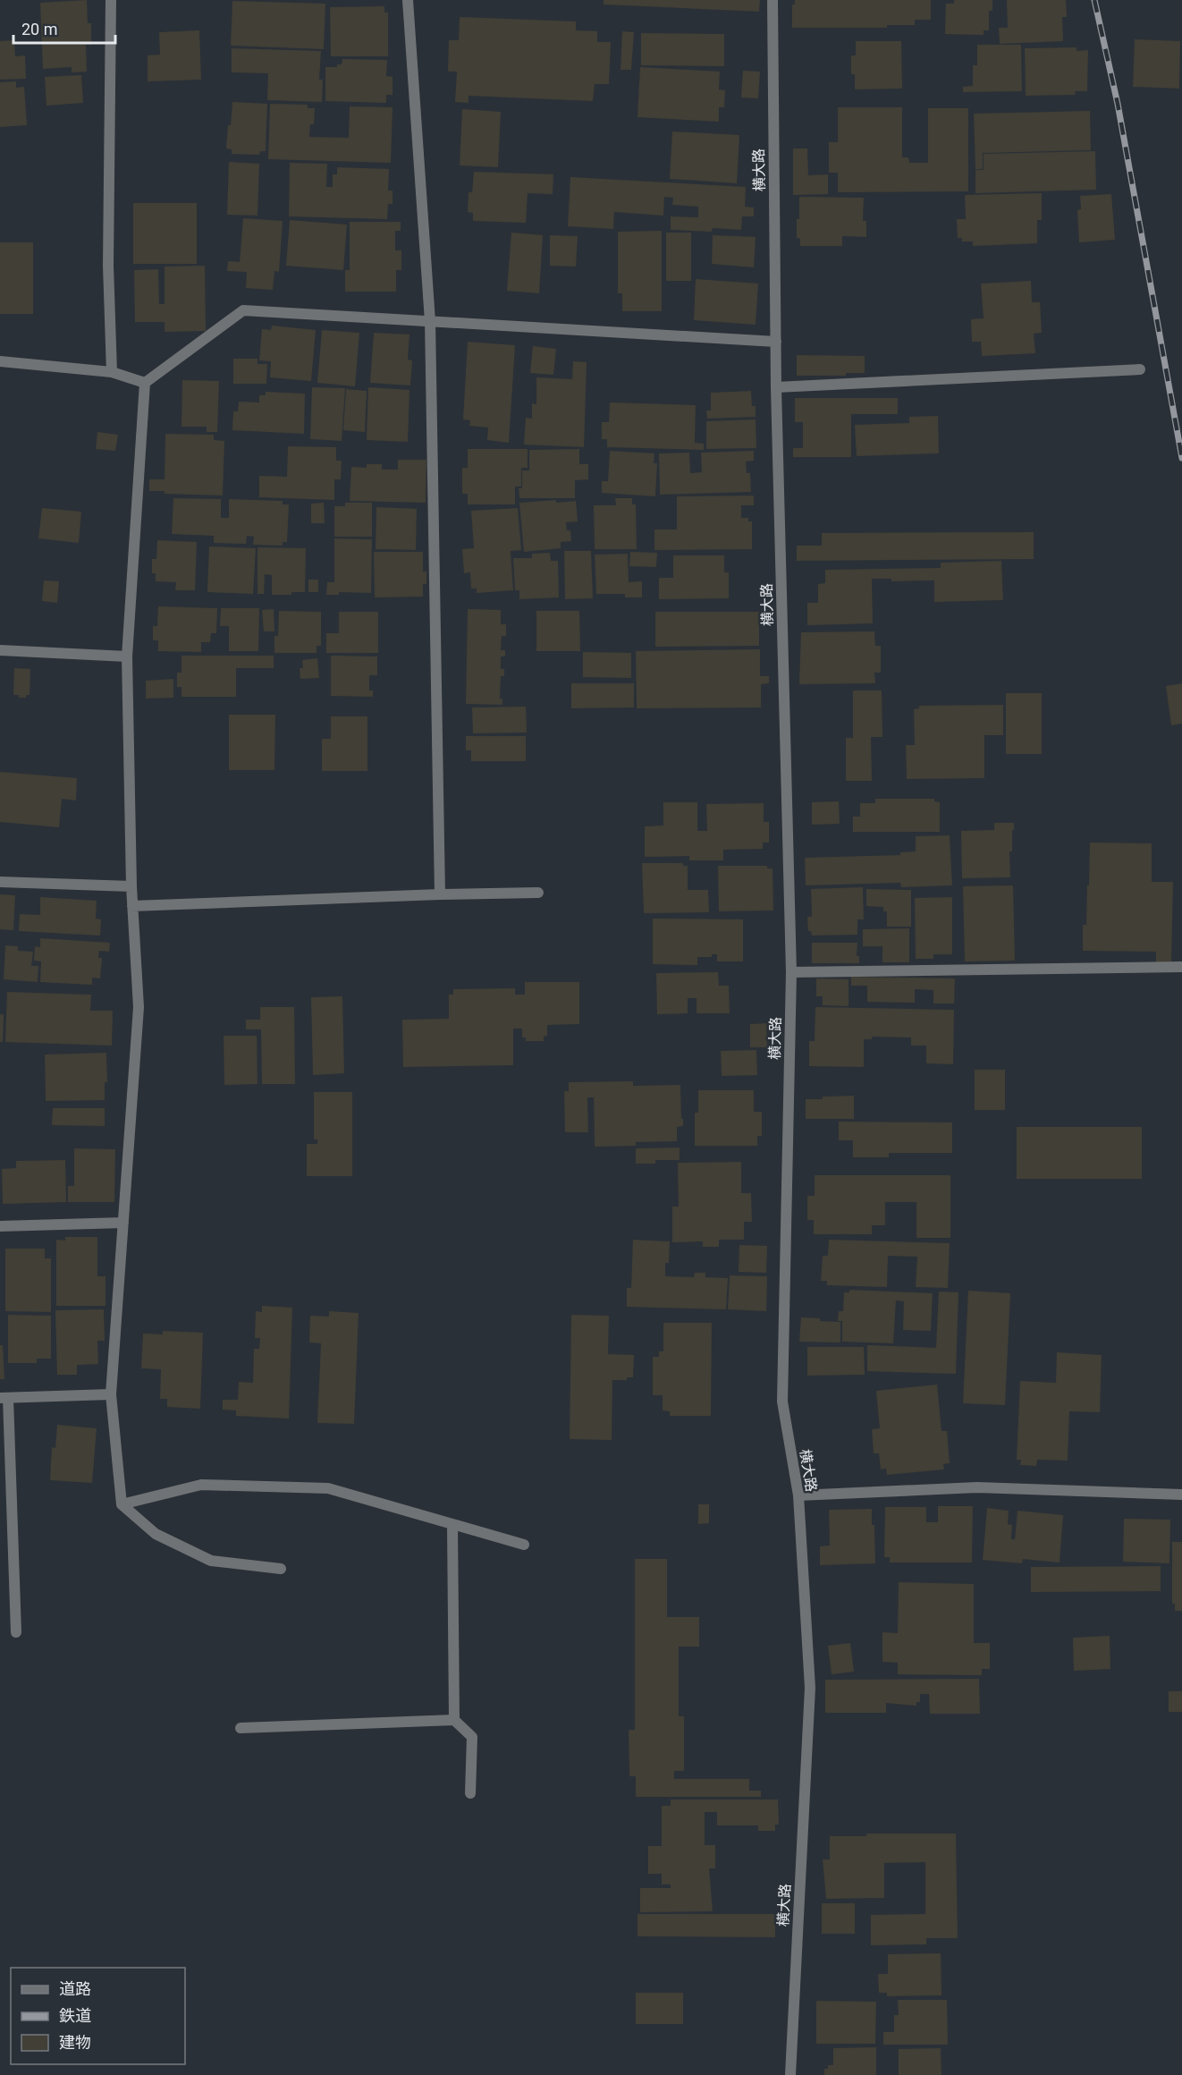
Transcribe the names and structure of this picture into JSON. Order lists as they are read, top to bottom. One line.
{"streets":{"street":["横大路"]},"legend":["道路","鉄道","建物"],"scale_bar":"20 m"}
